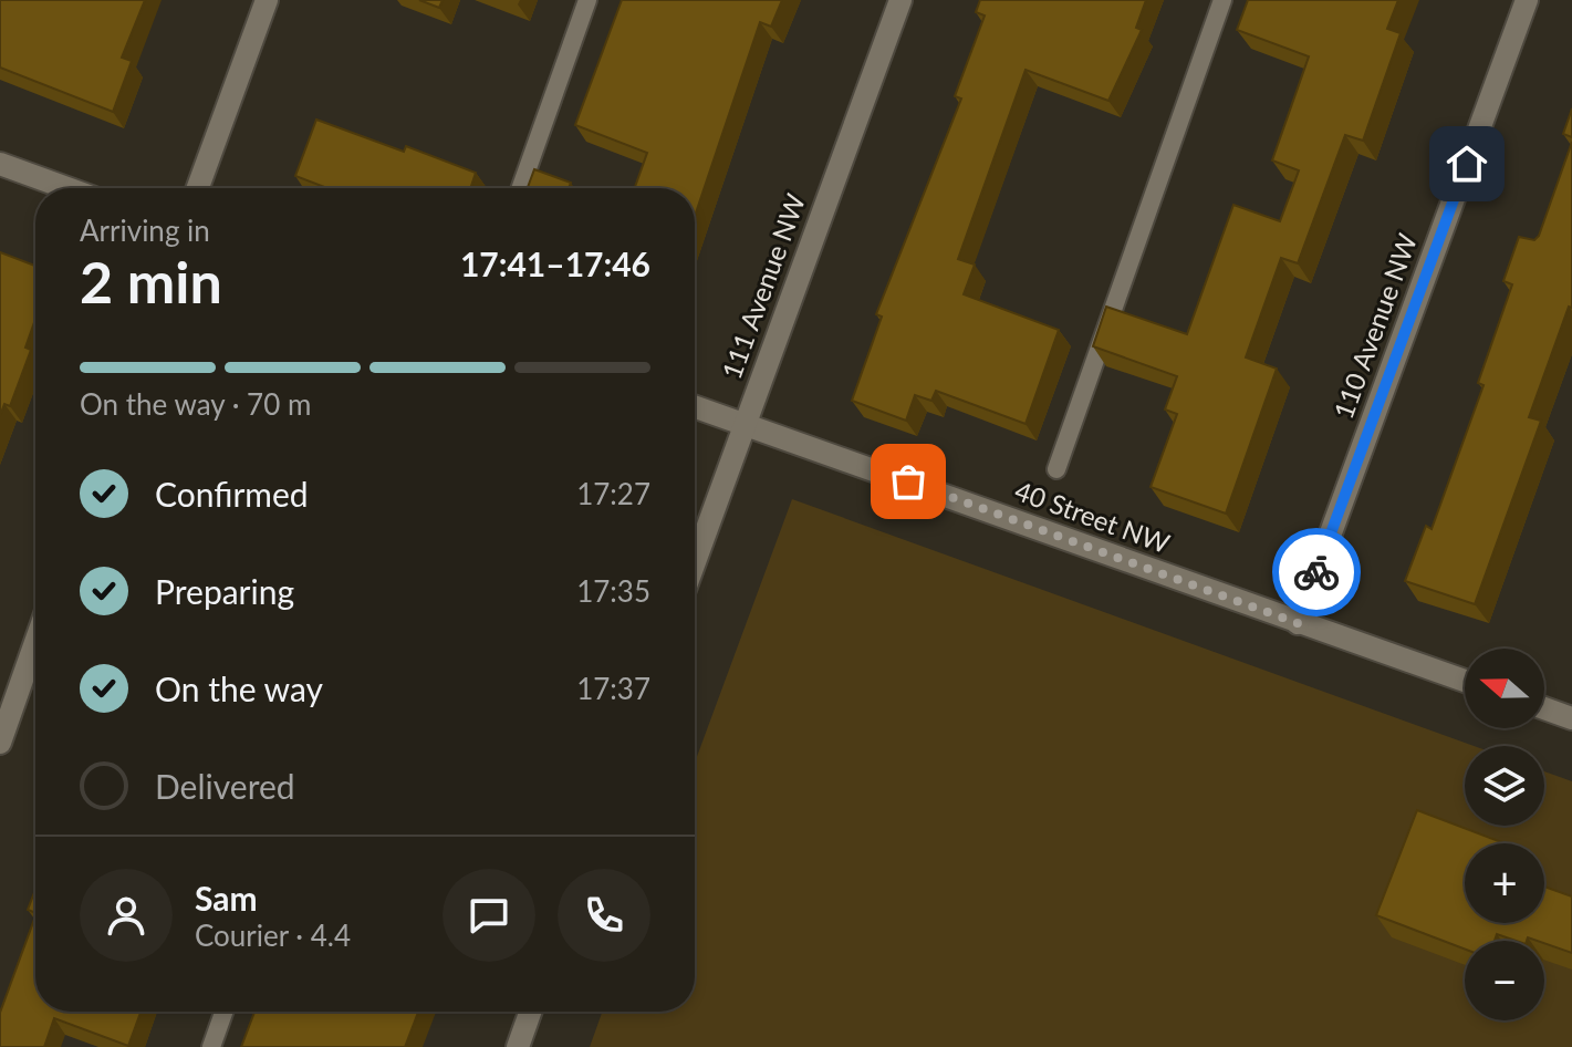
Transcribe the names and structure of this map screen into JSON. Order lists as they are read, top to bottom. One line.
{"streets":{"street":["111 Avenue NW","110 Avenue NW","40 Street NW"]},"crossings":[["111 Avenue NW","40 Street NW"],["110 Avenue NW","40 Street NW"]],"north":"left","page":{"heading":["2 min","Arriving in","17:41–17:46"],"panel":["Sam","Courier · 4.4"],"bar":"On the way · 70 m","list":[["Confirmed","17:27"],["Preparing","17:35"],["On the way","17:37"],"Delivered"],"map_buttons":["+","−"]}}
